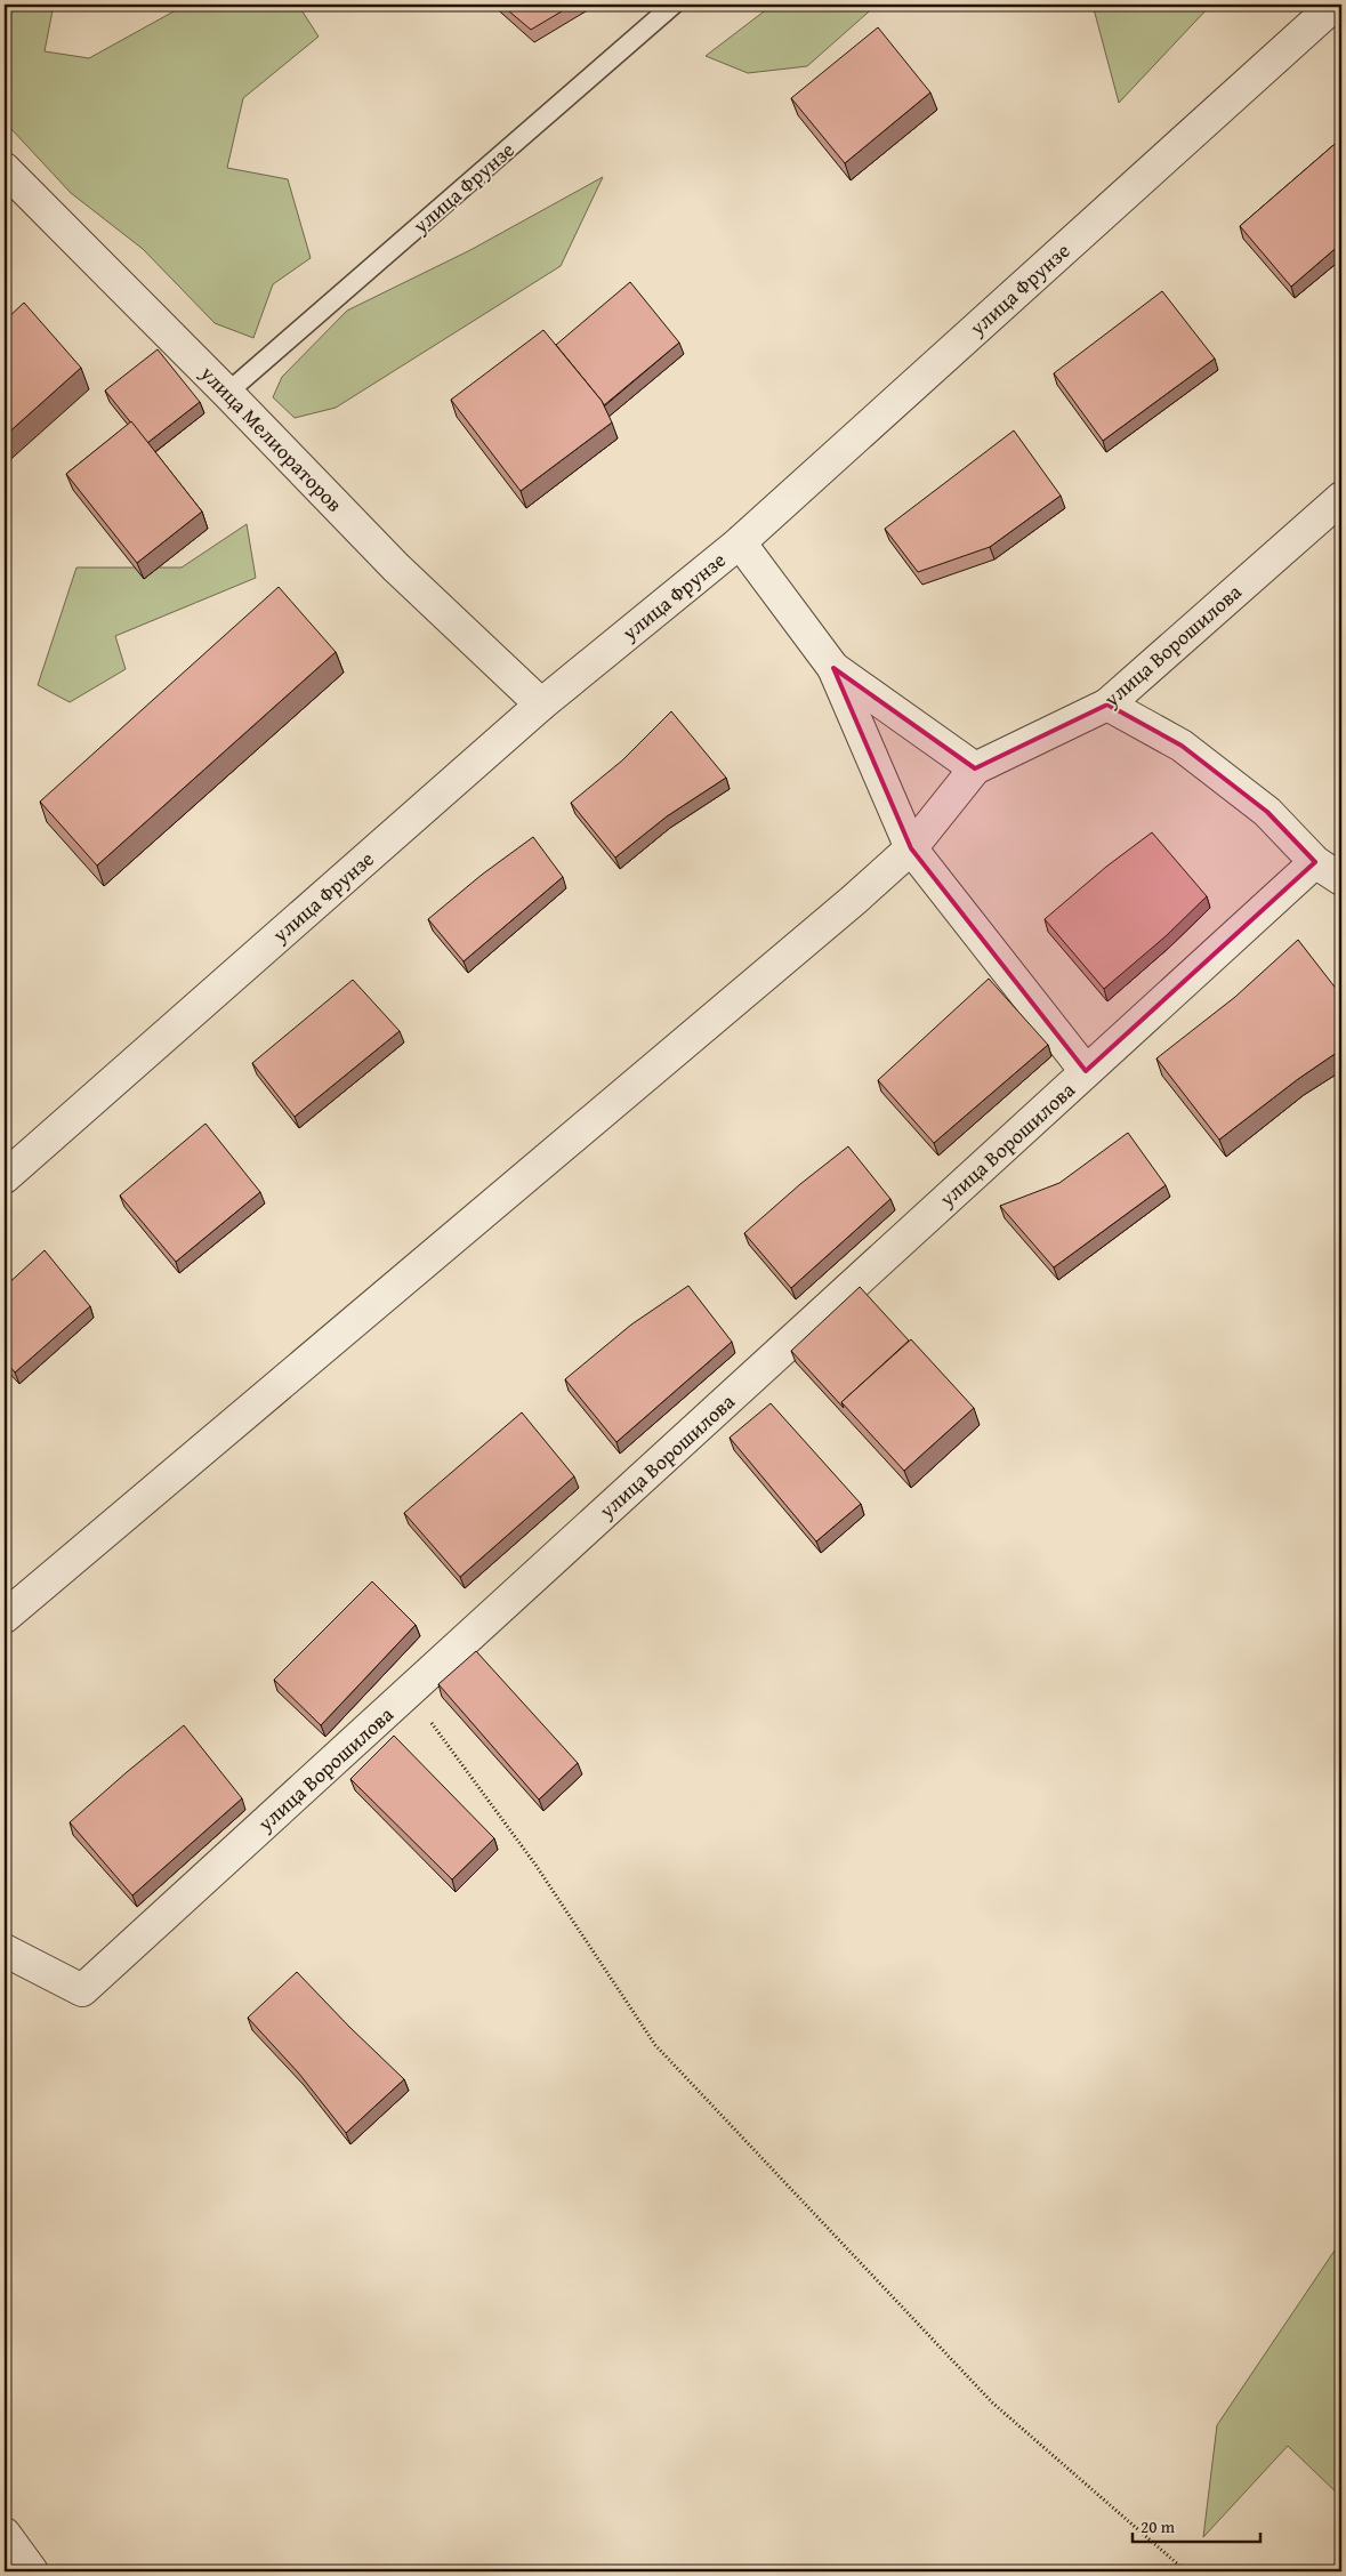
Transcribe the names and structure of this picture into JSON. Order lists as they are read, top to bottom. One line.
{"streets":{"street":["улица Фрунзе","улица Мелиораторов","улица Ворошилова"]},"crossings":[["улица Фрунзе","улица Мелиораторов"]],"scale_bar":"20 m"}
